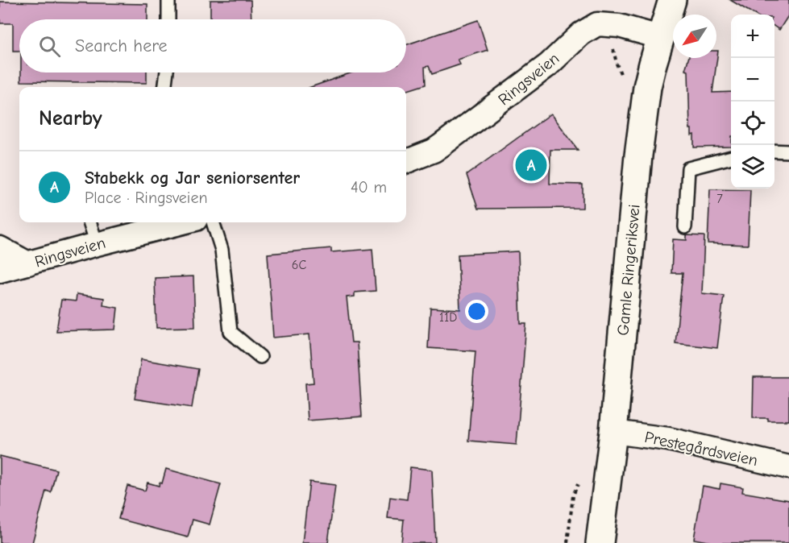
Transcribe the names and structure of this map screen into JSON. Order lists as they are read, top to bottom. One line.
{"streets":{"main road":["Gamle Ringeriksvei"],"street":["Ringsveien","Prestegårdsveien"]},"crossings":[["Ringsveien","Gamle Ringeriksvei"],["Gamle Ringeriksvei","Prestegårdsveien"]],"house_numbers":["7","6C","11D"],"north":"bottom left","page":{"map_buttons":["+","−"],"search":"Search here","heading":"Nearby","pins":"A","list":[{"mark":"A","name":"Stabekk og Jar seniorsenter","note":"Place · Ringsveien","value":"40 m"}]}}
